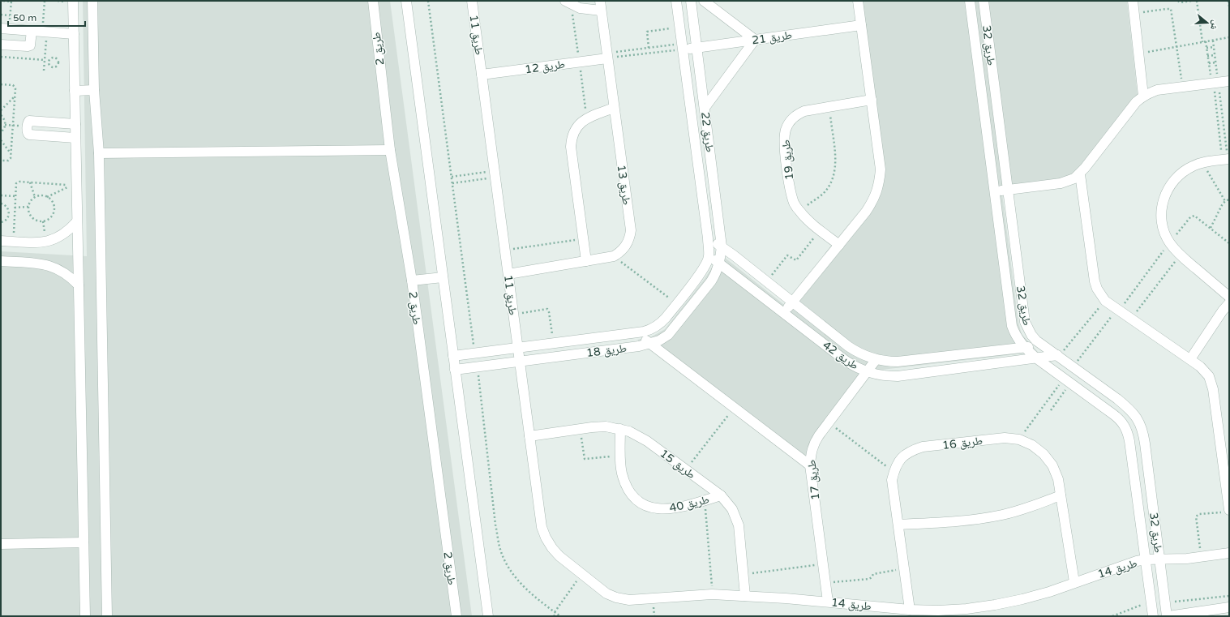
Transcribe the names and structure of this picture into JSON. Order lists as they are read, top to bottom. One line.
{"streets":{"street":["طريق 11","طريق 21","طريق 32","طريق 2","طريق 12","طريق 22","طريق 19","طريق 13","طريق 18","طريق 42","طريق 16","طريق 15","طريق 17","طريق 40","طريق 14"]},"crossings":[["طريق 11","طريق 12"],["طريق 11","طريق 18"],["طريق 11","طريق 15"],["طريق 11","طريق 14"],["طريق 21","طريق 22"],["طريق 32","طريق 42"],["طريق 32","طريق 14"],["طريق 12","طريق 13"],["طريق 22","طريق 18"],["طريق 22","طريق 42"],["طريق 18","طريق 42"],["طريق 42","طريق 17"],["طريق 16","طريق 14"],["طريق 15","طريق 40"],["طريق 15","طريق 14"],["طريق 17","طريق 14"]],"scale_bar":"50 m","north":"right"}
